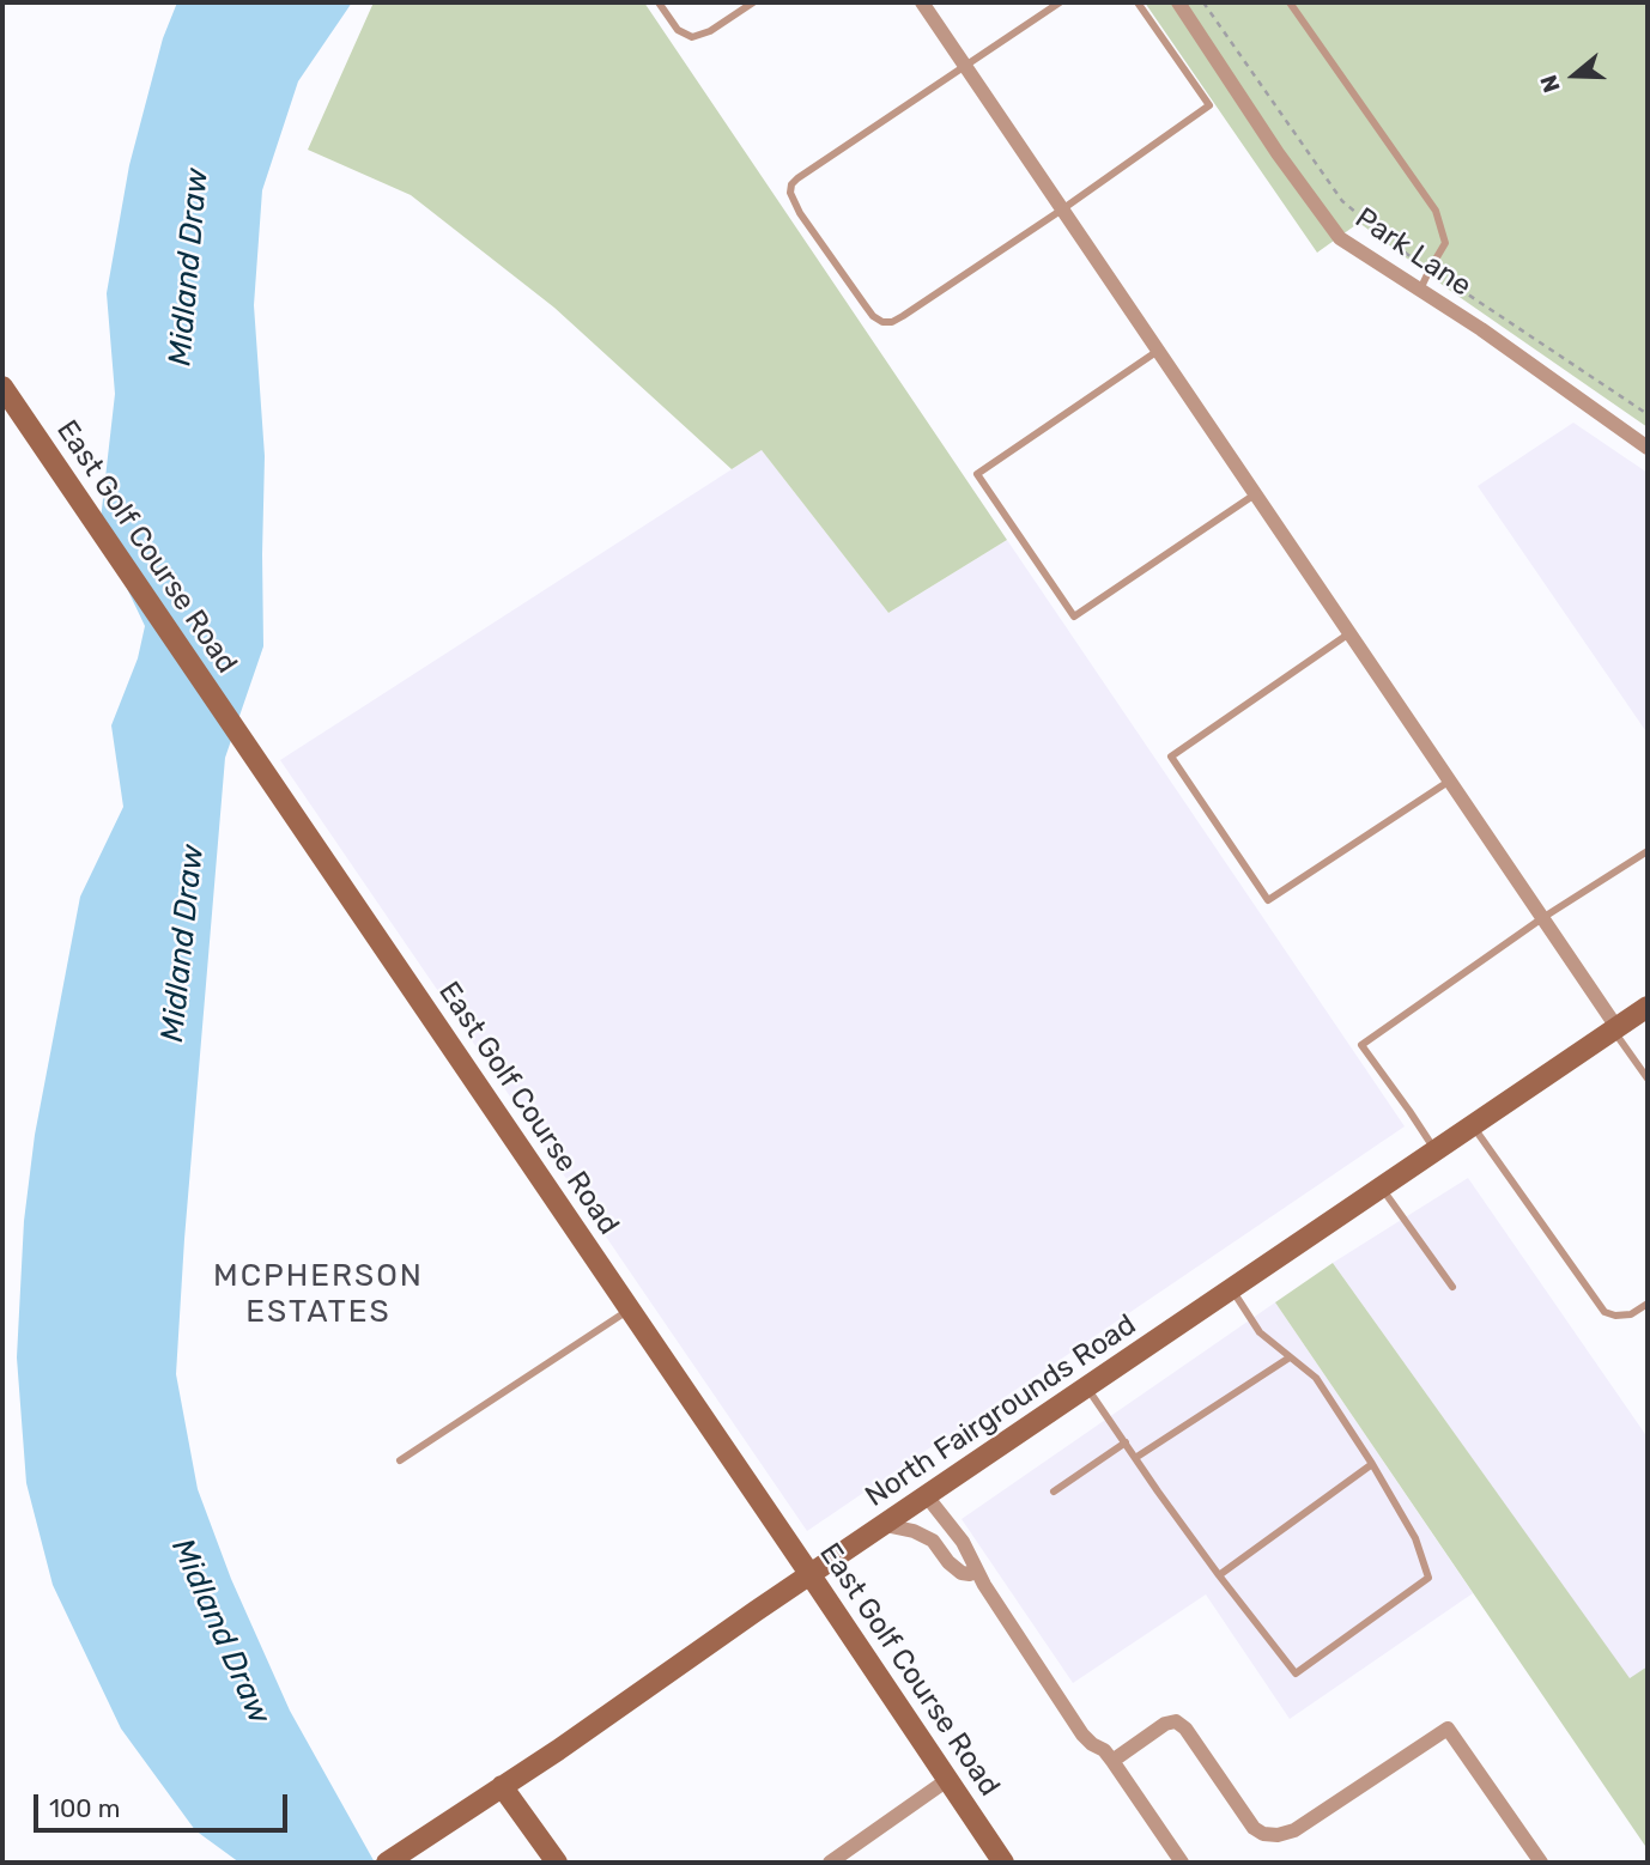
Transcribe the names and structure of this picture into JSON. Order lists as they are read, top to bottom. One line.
{"streets":{"street":["Park Lane","East Golf Course Road","North Fairgrounds Road"]},"crossings":[["East Golf Course Road","North Fairgrounds Road"]],"districts":["MCPHERSON ESTATES"],"water":["Midland Draw"],"scale_bar":"100 m","north":"left"}
